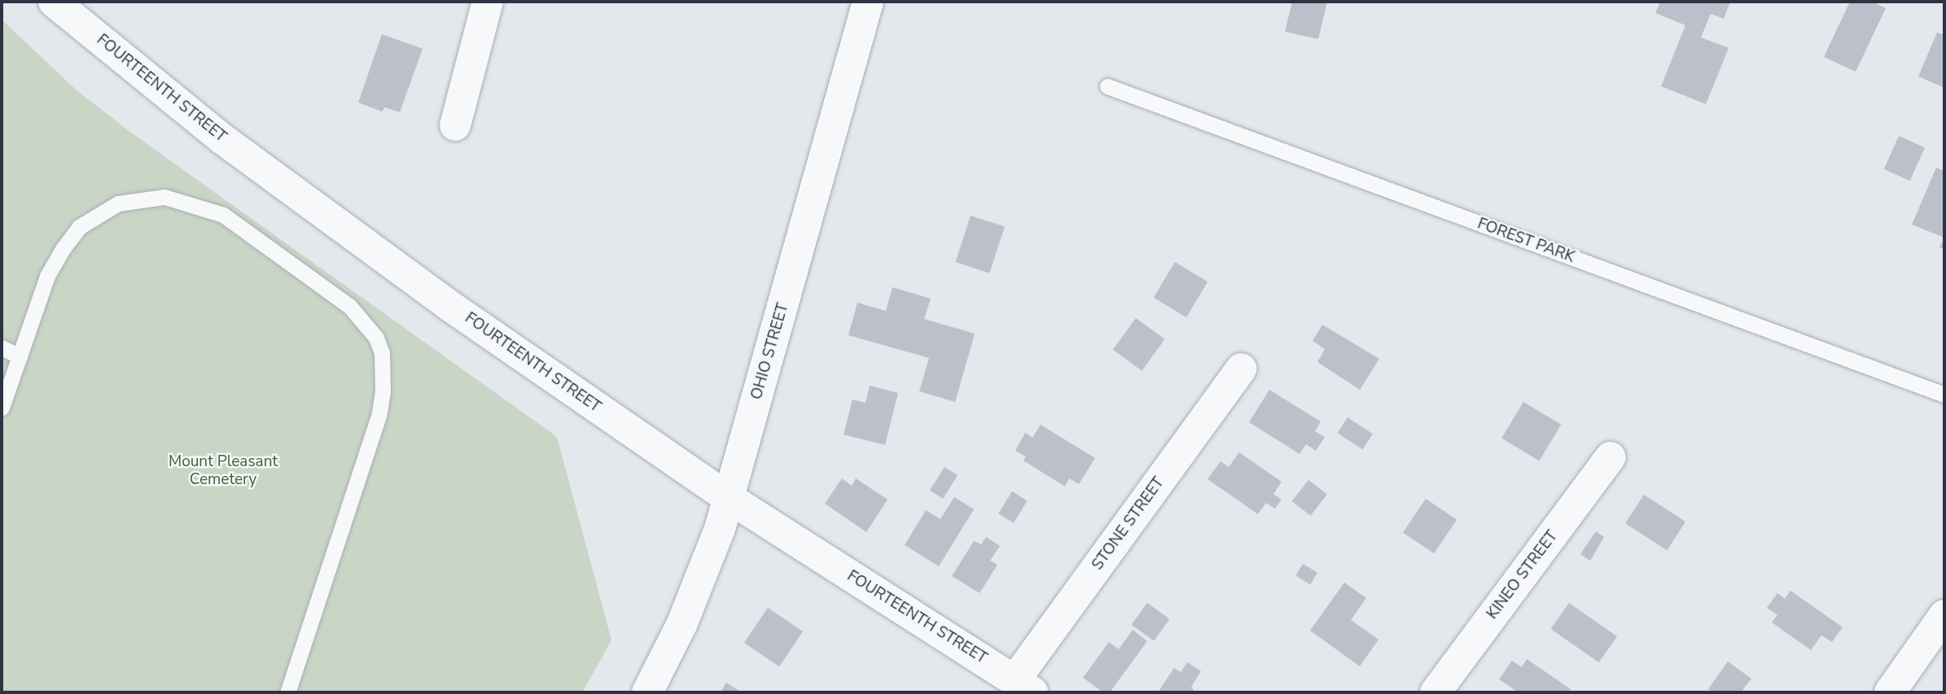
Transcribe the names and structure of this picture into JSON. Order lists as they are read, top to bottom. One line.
{"streets":{"street":["FOURTEENTH STREET","OHIO STREET","STONE STREET","KINEO STREET"],"lane":["FOREST PARK"]},"crossings":[["FOURTEENTH STREET","OHIO STREET"],["FOURTEENTH STREET","STONE STREET"]],"parks":["Mount Pleasant Cemetery"]}
